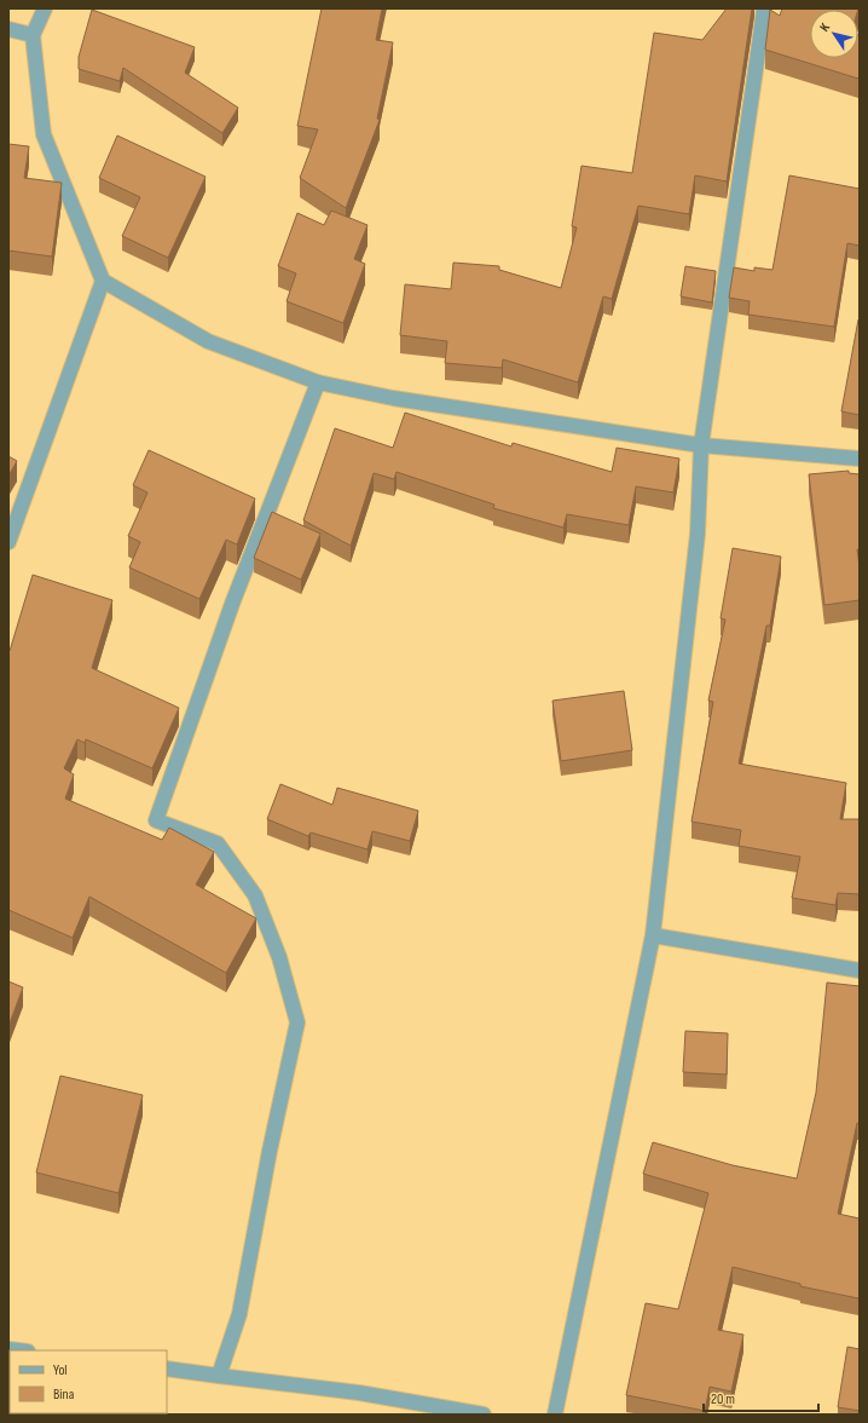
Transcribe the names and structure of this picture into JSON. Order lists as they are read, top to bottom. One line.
{"legend":["Yol","Bina"],"scale_bar":"20 m","north":"top left"}
